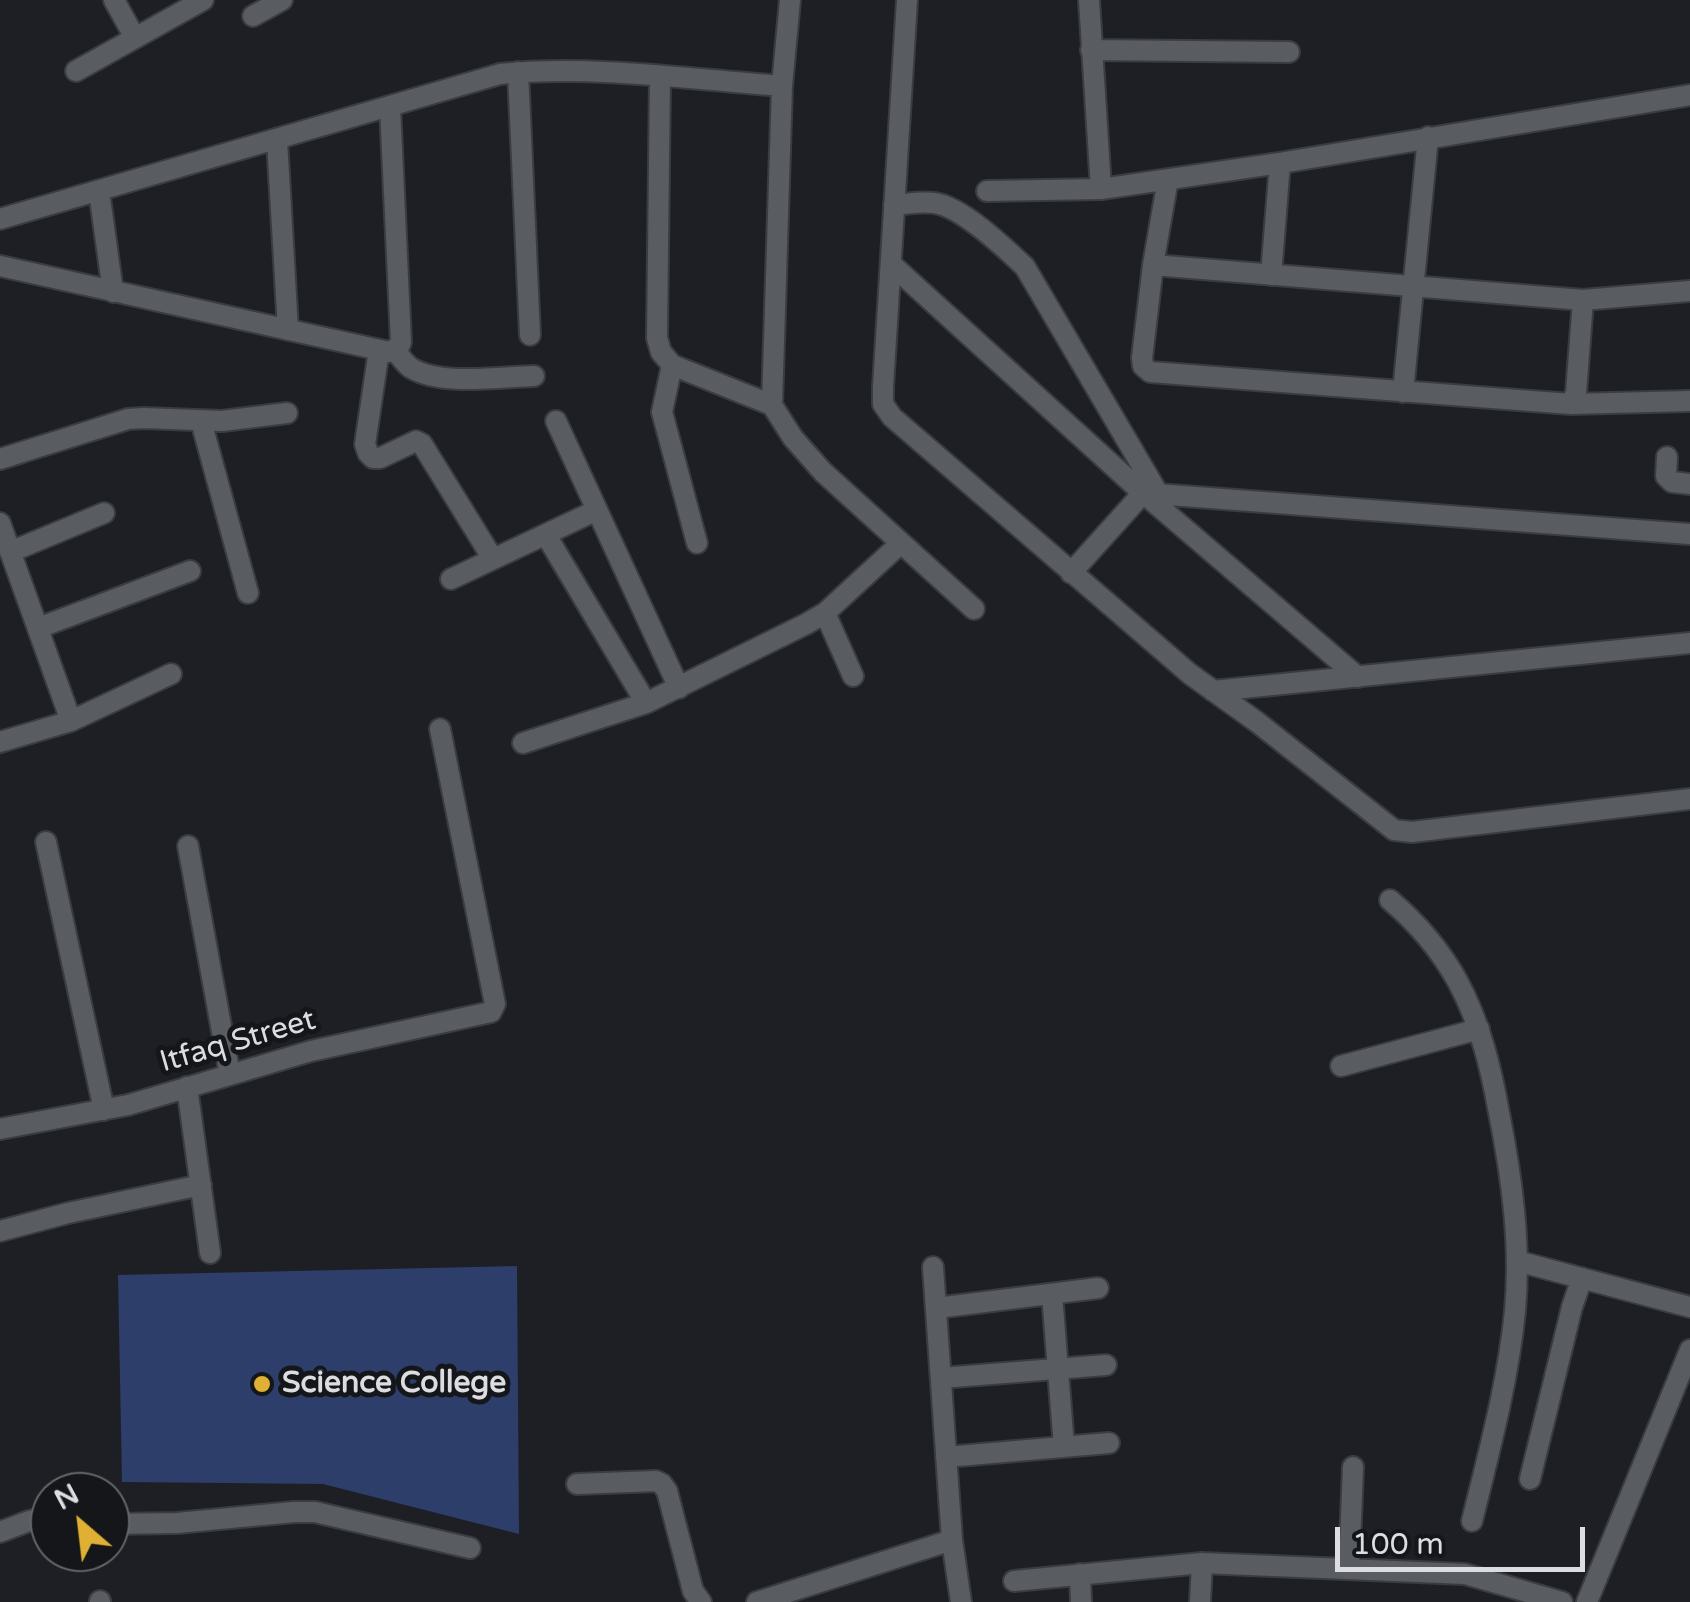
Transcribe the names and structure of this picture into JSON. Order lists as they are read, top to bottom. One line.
{"streets":{"street":["Itfaq Street"]},"places":["Science College"],"scale_bar":"100 m","north":"top left"}
